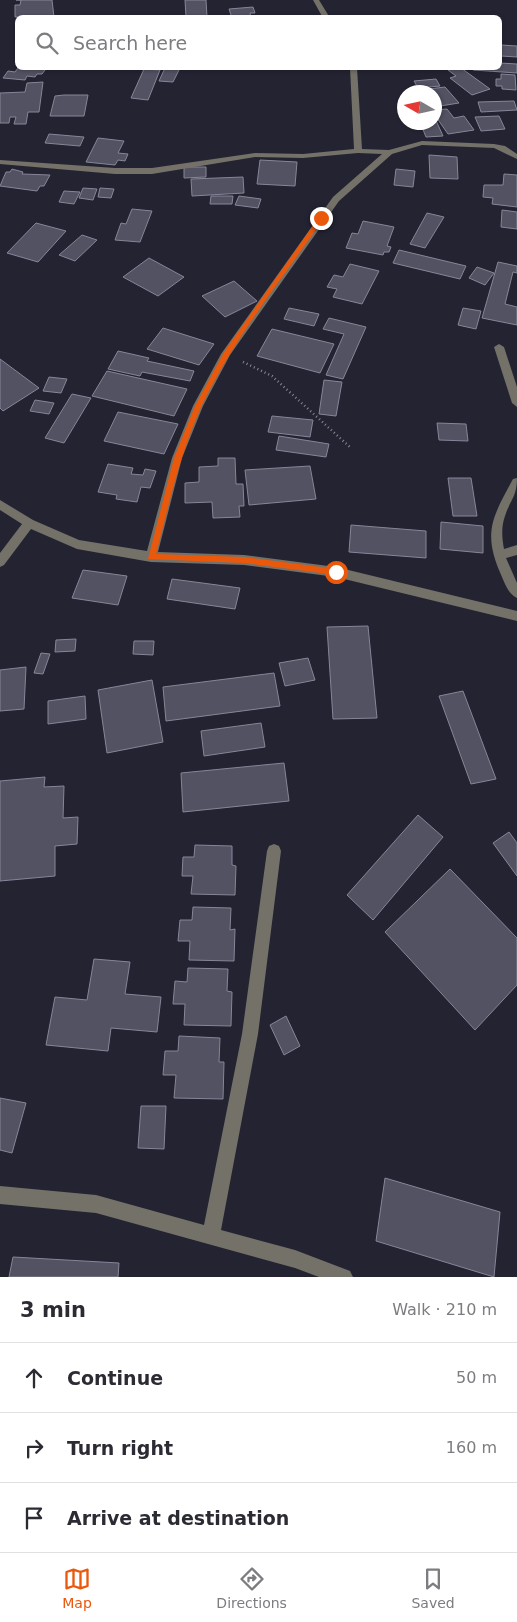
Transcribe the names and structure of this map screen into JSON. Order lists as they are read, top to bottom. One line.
{"north":"left","page":{"search":"Search here","heading":["3 min","Walk · 210 m"],"list":[["Continue","50 m"],["Turn right","160 m"],"Arrive at destination"],"nav":["Map","Directions","Saved"]}}
